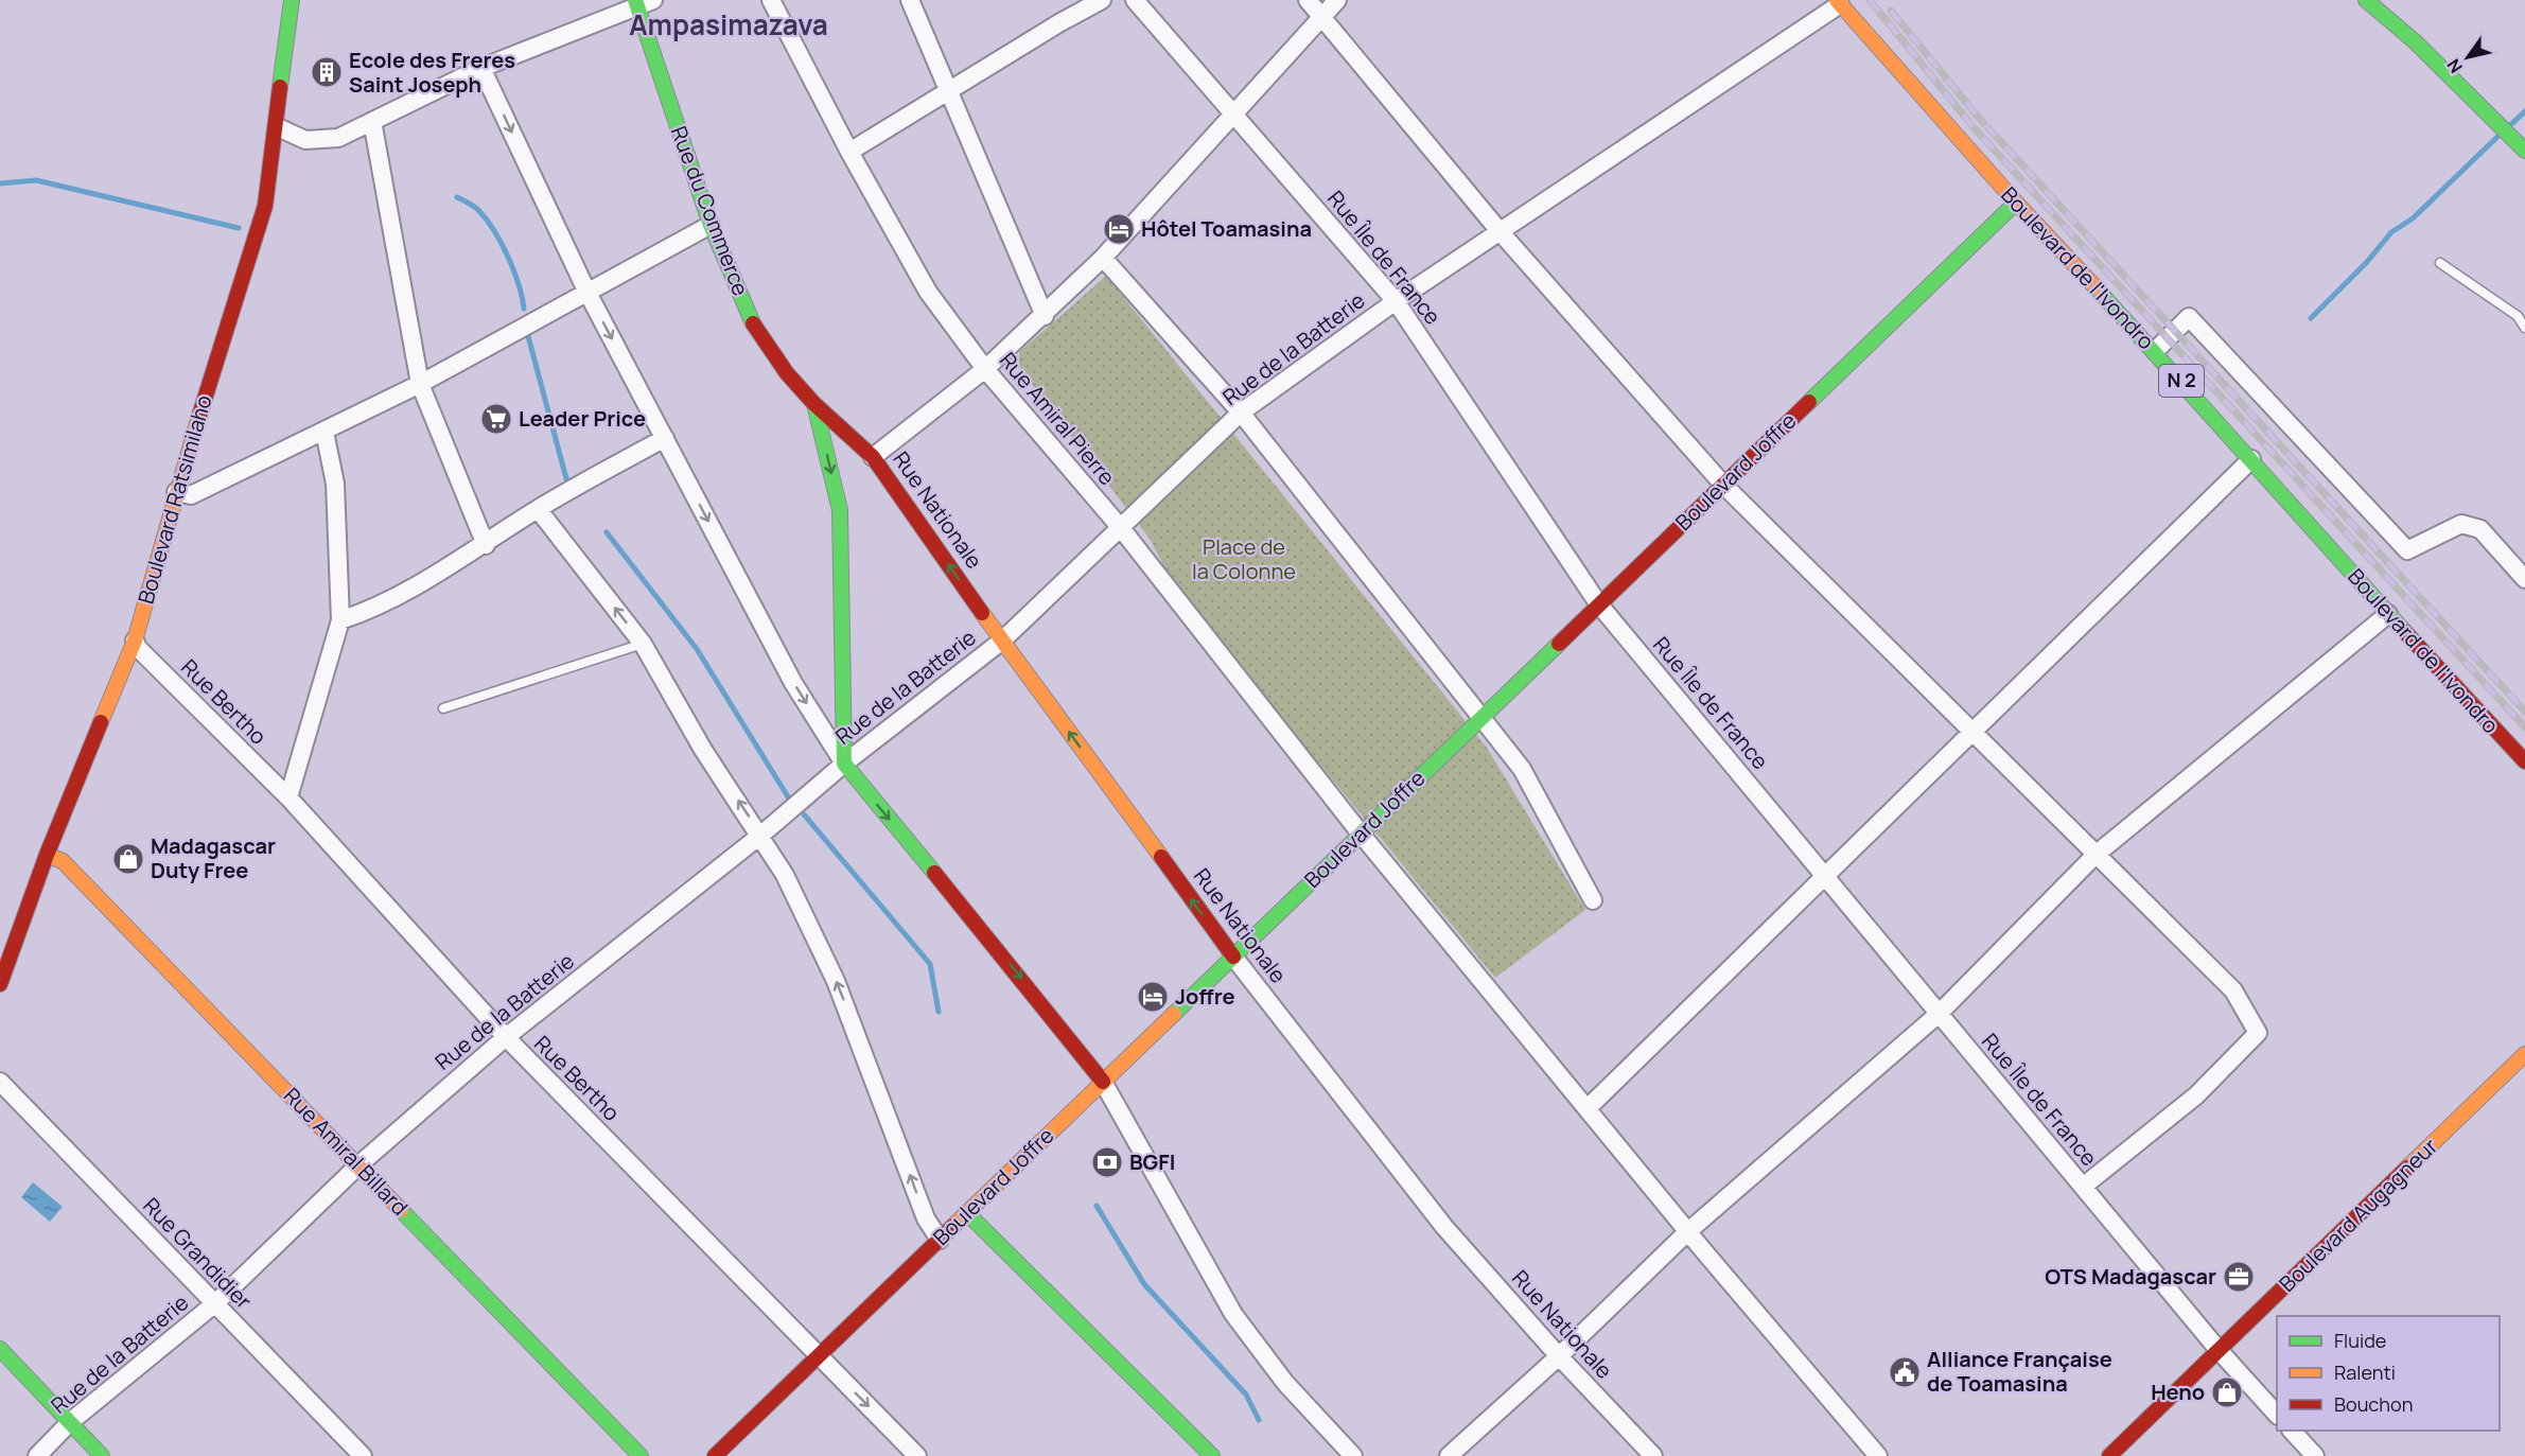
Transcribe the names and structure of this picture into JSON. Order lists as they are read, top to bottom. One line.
{"streets":{"street":["Rue du Commerce","Rue Île de France","Boulevard de l'Ivondro","Rue de la Batterie","N 2","Rue Amiral Pierre","Boulevard Joffre","Boulevard Ratsimilaho","Rue Nationale","Rue Bertho","Rue Amiral Billard","Boulevard Augagneur","Rue Grandidier"]},"crossings":[["Rue du Commerce","Rue Nationale"],["Rue Île de France","Rue de la Batterie"],["Rue Île de France","Boulevard Joffre"],["Rue Île de France","Boulevard Augagneur"],["Boulevard de l'Ivondro","Rue de la Batterie"],["Boulevard de l'Ivondro","Boulevard Joffre"],["Rue de la Batterie","Rue Amiral Pierre"],["Rue de la Batterie","Rue Nationale"],["Rue de la Batterie","Rue Bertho"],["Rue de la Batterie","Rue Amiral Billard"],["Rue de la Batterie","Rue Grandidier"],["Rue Amiral Pierre","Boulevard Joffre"],["Boulevard Joffre","Rue Nationale"],["Boulevard Joffre","Rue Bertho"],["Boulevard Ratsimilaho","Rue Bertho"],["Boulevard Ratsimilaho","Rue Amiral Billard"]],"one_way":["Rue Nationale"],"districts":["Ampasimazava"],"parks":["Place de la Colonne"],"places":{"building":["Ecole des Freres Saint Joseph"],"hotel":["Hôtel Toamasina","Joffre"],"supermarket":["Leader Price"],"shop":["Madagascar Duty Free","Heno"],"bank":["BGFI"],"office":["OTS Madagascar"],"public building":["Alliance Française de Toamasina"]},"legend":["Fluide","Ralenti","Bouchon"],"north":"bottom left"}
